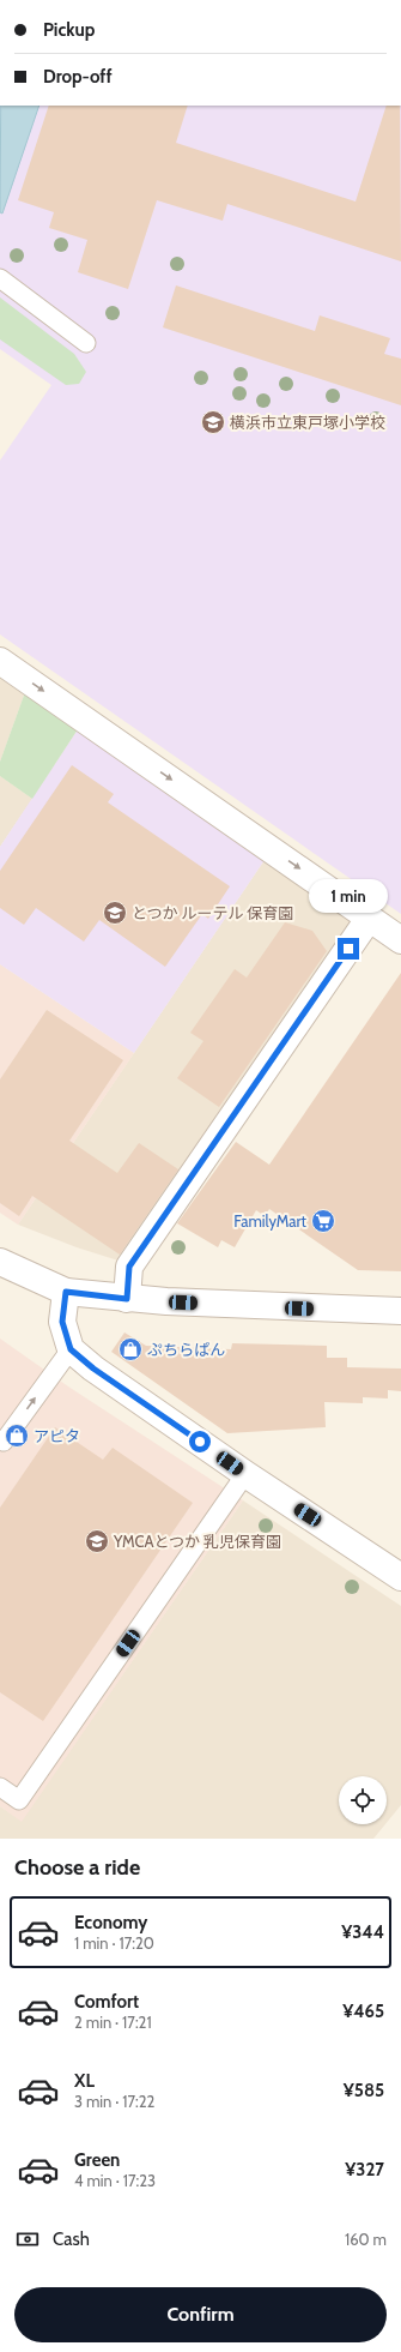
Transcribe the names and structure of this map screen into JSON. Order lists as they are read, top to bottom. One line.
{"places":{"school or university":["横浜市立東戸塚小学校","とつか ルーテル 保育園","YMCAとつか 乳児保育園"],"supermarket":["FamilyMart"],"shop":["ぷちらぱん","アピタ"]},"page":{"banner":["Pickup","Drop-off"],"bubble":"1 min","heading":"Choose a ride","list":[{"name":"Economy","note":"1 min · 17:20","value":"¥344"},{"name":"Comfort","note":"2 min · 17:21","value":"¥465"},{"name":"XL","note":"3 min · 17:22","value":"¥585"},{"name":"Green","note":"4 min · 17:23","value":"¥327"}],"pay":["Cash","160 m"],"buttons":"Confirm"}}
